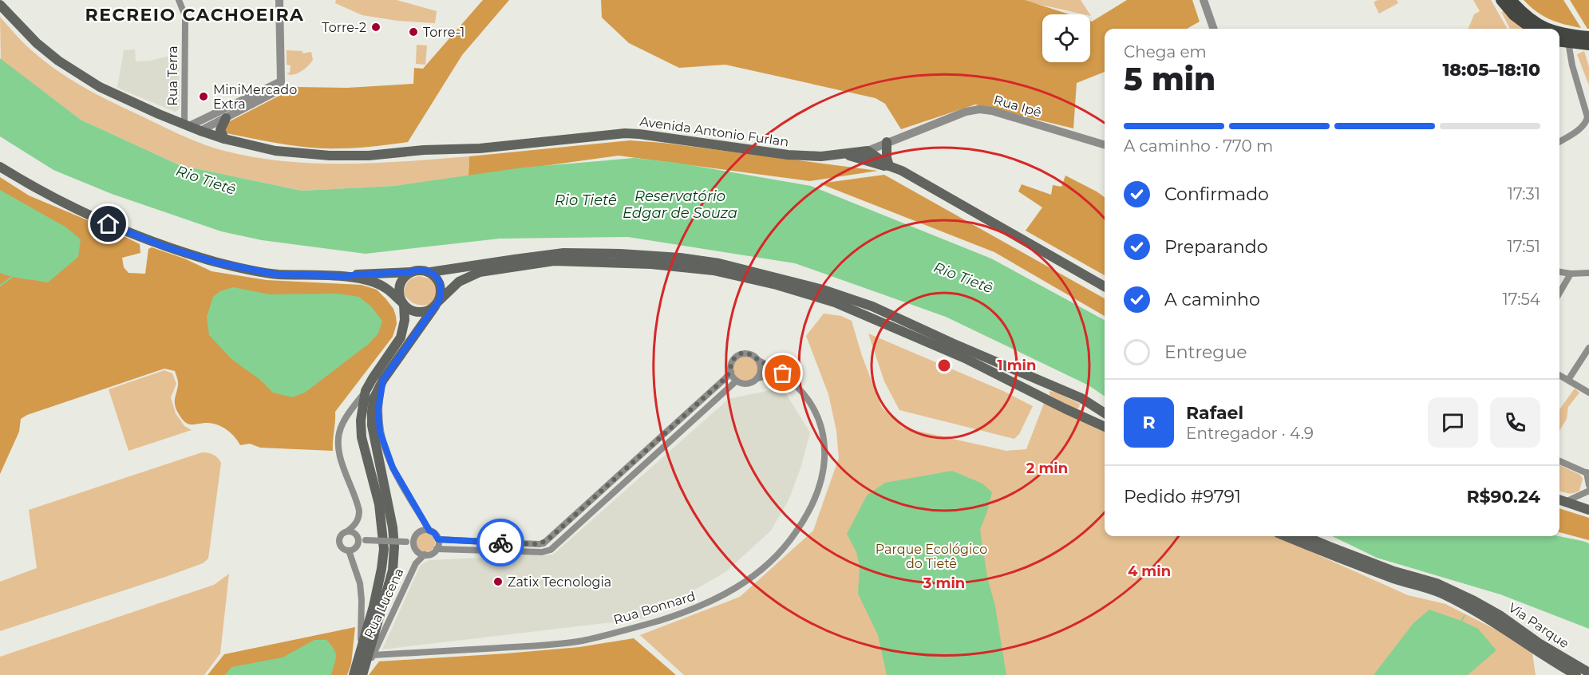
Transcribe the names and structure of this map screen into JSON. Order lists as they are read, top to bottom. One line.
{"streets":{"main road":["Avenida Antonio Furlan","Via Parque"],"street":["Rua Terra","Rua Ipê","Rua Lucena","Rua Bonnard"]},"crossings":[["Rua Terra","Avenida Antonio Furlan"],["Rua Ipê","Avenida Antonio Furlan"],["Rua Lucena","Rua Bonnard"]],"districts":["RECREIO CACHOEIRA"],"water":["Rio Tietê","Reservatório Edgar de Souza"],"parks":["Parque Ecológico do Tietê"],"places":["Torre-2","Torre-1","MiniMercado Extra","Zatix Tecnologia"],"page":{"heading":["5 min","Chega em","18:05–18:10"],"panel":["Rafael","Entregador · 4.9","Pedido #9791","R$90.24"],"bar":"A caminho · 770 m","list":[["Confirmado","17:31"],["Preparando","17:51"],["A caminho","17:54"],"Entregue"],"round":"R"},"rings":["1 min","2 min","4 min","3 min"]}
